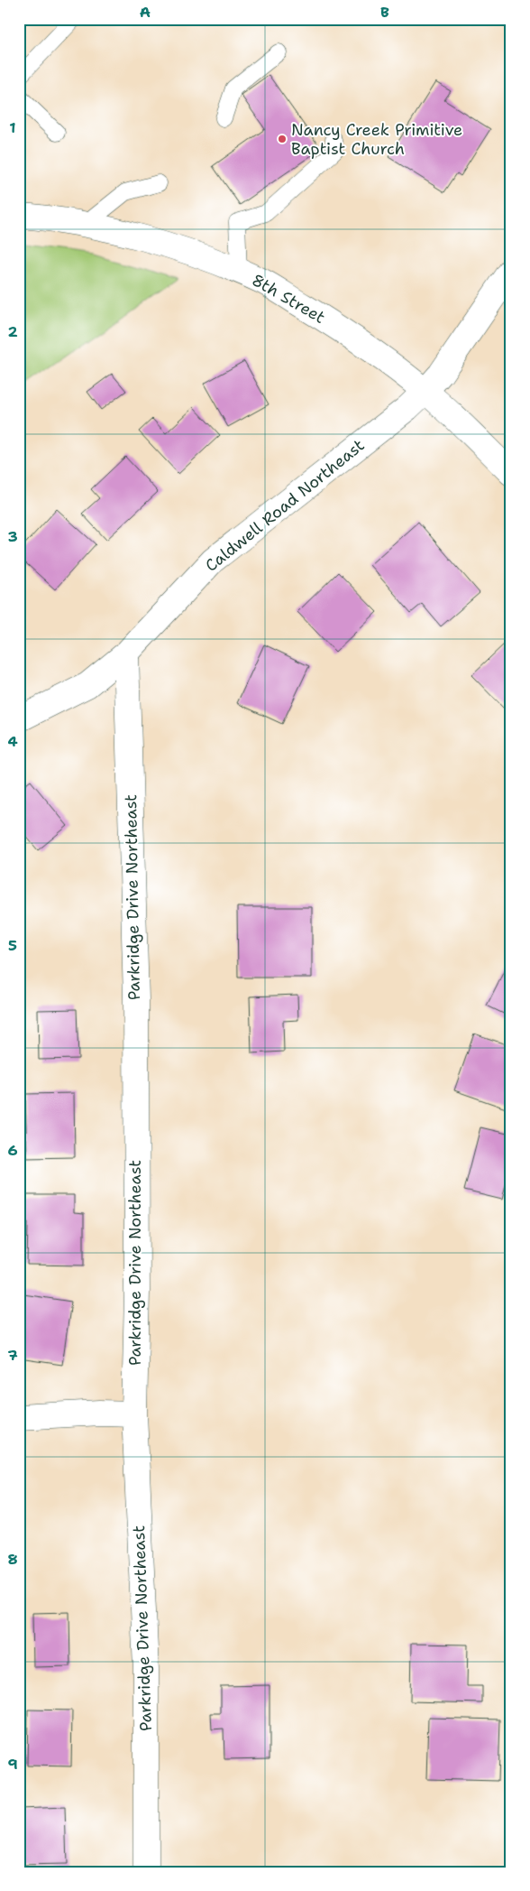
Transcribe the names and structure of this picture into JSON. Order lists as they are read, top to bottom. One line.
{"streets":{"street":["8th Street","Caldwell Road Northeast","Parkridge Drive Northeast"]},"crossings":[["8th Street","Caldwell Road Northeast"],["Caldwell Road Northeast","Parkridge Drive Northeast"]],"places":["Nancy Creek Primitive Baptist Church"],"grid":{"columns":["A","B"],"rows":["1","2","3","4","5","6","7","8","9"]}}
